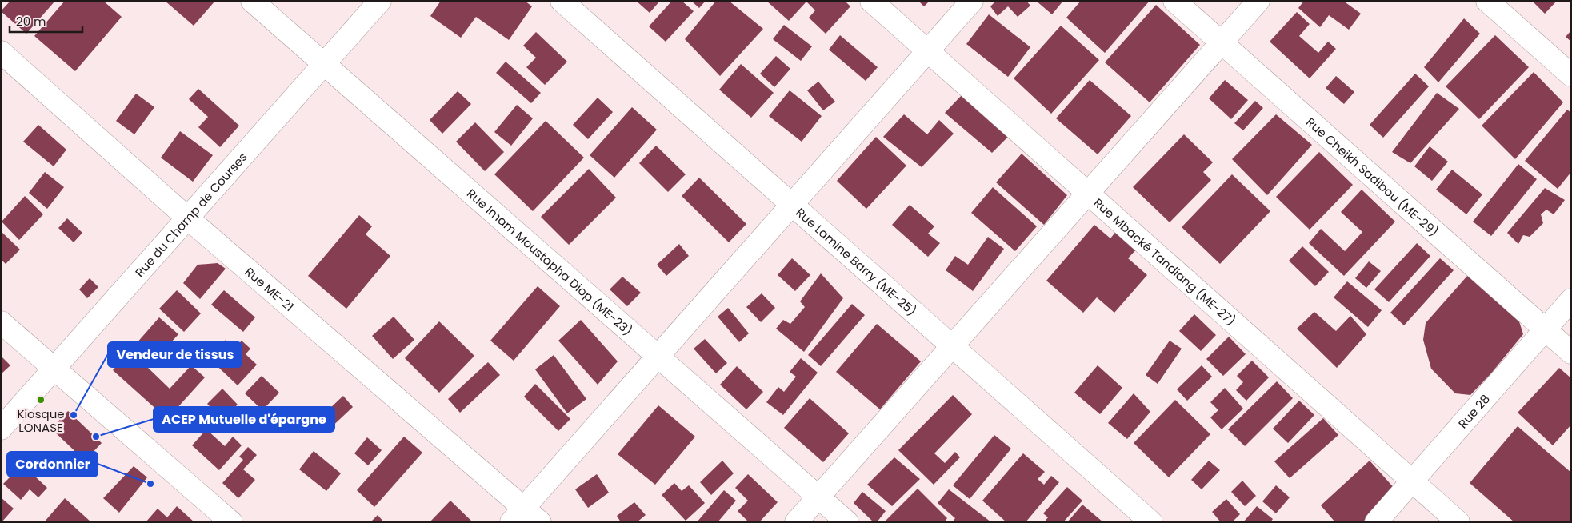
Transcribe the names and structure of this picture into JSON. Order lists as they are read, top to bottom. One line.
{"streets":{"street":["Rue Cheikh Sadibou (ME-29)","Rue du Champ de Courses","Rue Imam Moustapha Diop (ME-23)","Rue Lamine Barry (ME-25)","Rue Mbacké Tandiang (ME-27)","Rue ME-21","Rue 28"]},"crossings":[["Rue Cheikh Sadibou (ME-29)","Rue 28"],["Rue du Champ de Courses","Rue Imam Moustapha Diop (ME-23)"],["Rue du Champ de Courses","Rue ME-21"],["Rue Mbacké Tandiang (ME-27)","Rue 28"]],"places":["Kiosque LONASE","Vendeur de tissus","ACEP Mutuelle d'épargne","Cordonnier"],"scale_bar":"20 m"}
